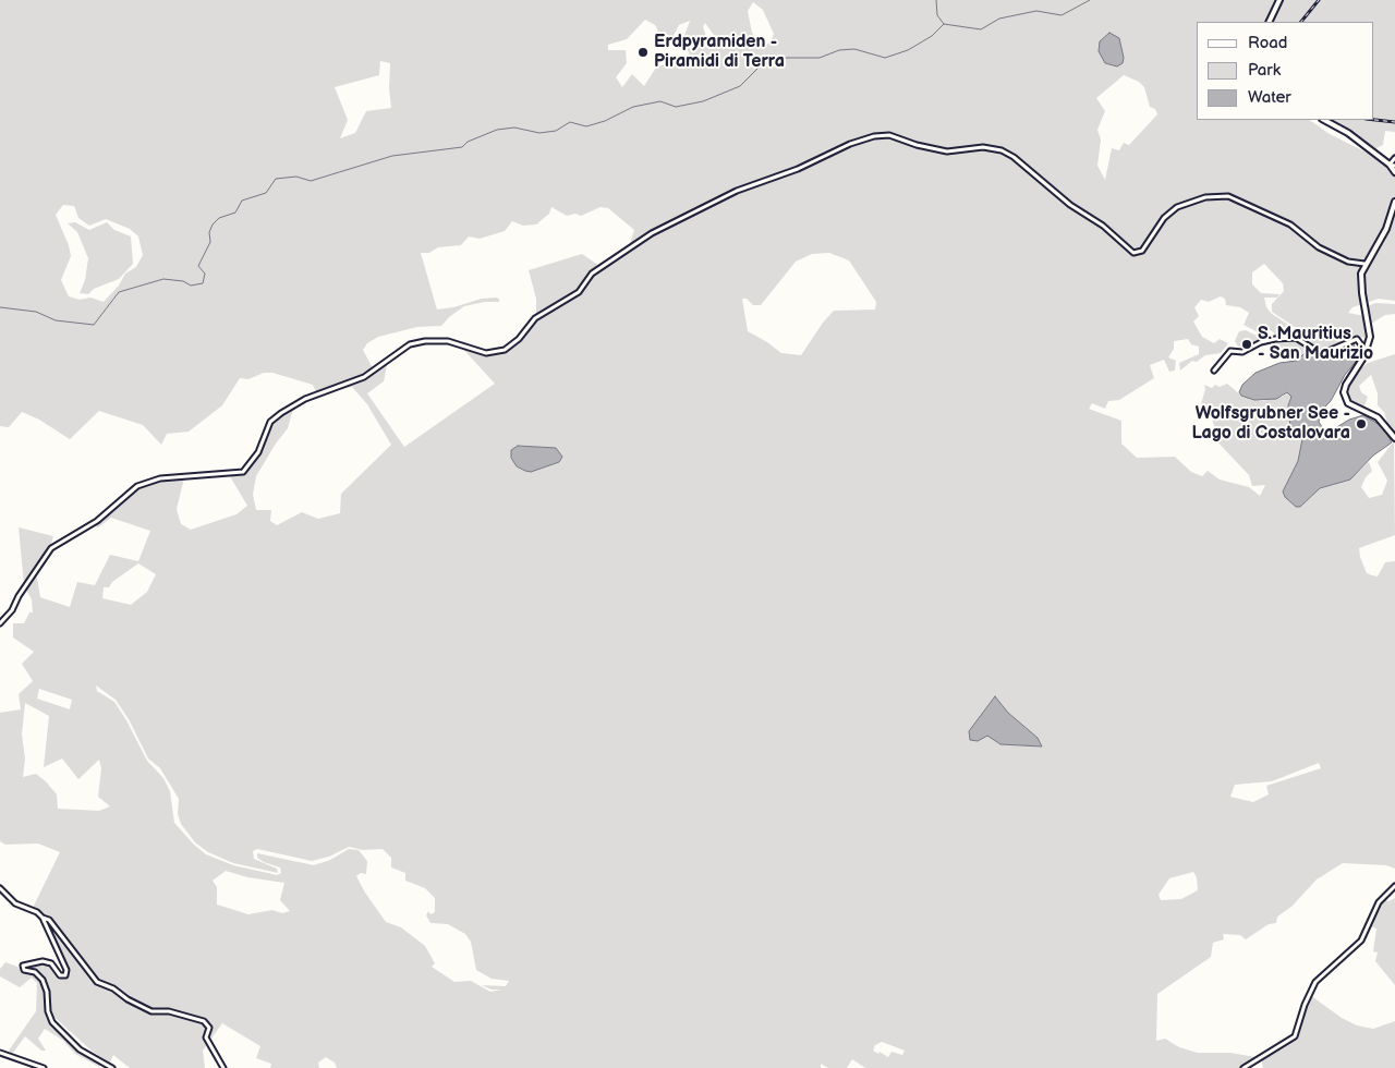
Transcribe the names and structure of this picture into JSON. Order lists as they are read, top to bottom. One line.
{"places":["Erdpyramiden - Piramidi di Terra","S. Mauritius - San Maurizio","Wolfsgrubner See - Lago di Costalovara"],"legend":["Road","Park","Water"]}
